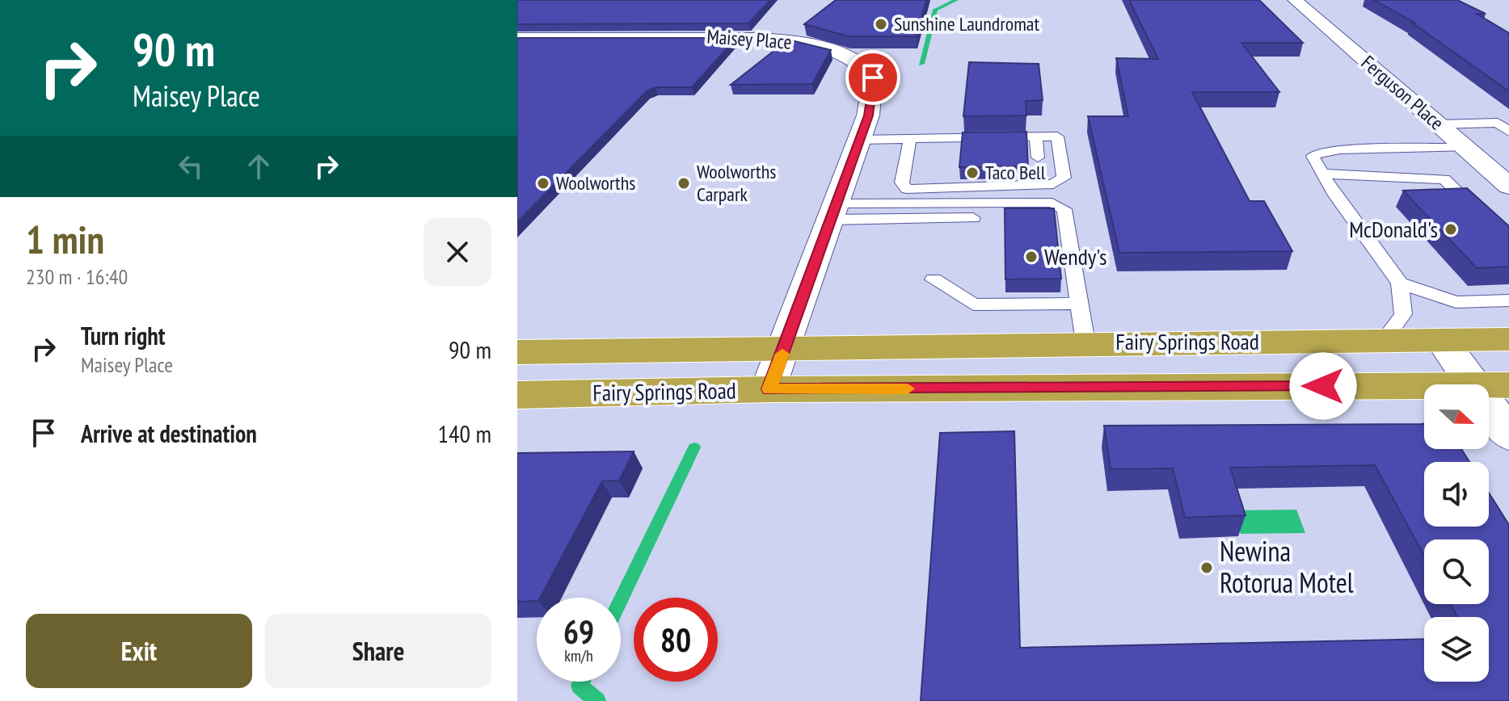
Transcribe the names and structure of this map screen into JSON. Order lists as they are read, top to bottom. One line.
{"streets":{"highway":["Fairy Springs Road"],"street":["Maisey Place","Ferguson Place"]},"crossings":[["Maisey Place","Fairy Springs Road"]],"places":["Sunshine Laundromat","Taco Bell","Woolworths","Woolworths Carpark","McDonald's","Wendy's","Newina Rotorua Motel"],"north":"right","page":{"turn":["90 m","Maisey Place"],"heading":["1 min","230 m · 16:40"],"list":[{"name":"Turn right","note":"Maisey Place","value":"90 m"},{"name":"Arrive at destination","value":"140 m"}],"speed":"69 km/h","limit":"80","buttons":["Exit","Share"]}}
